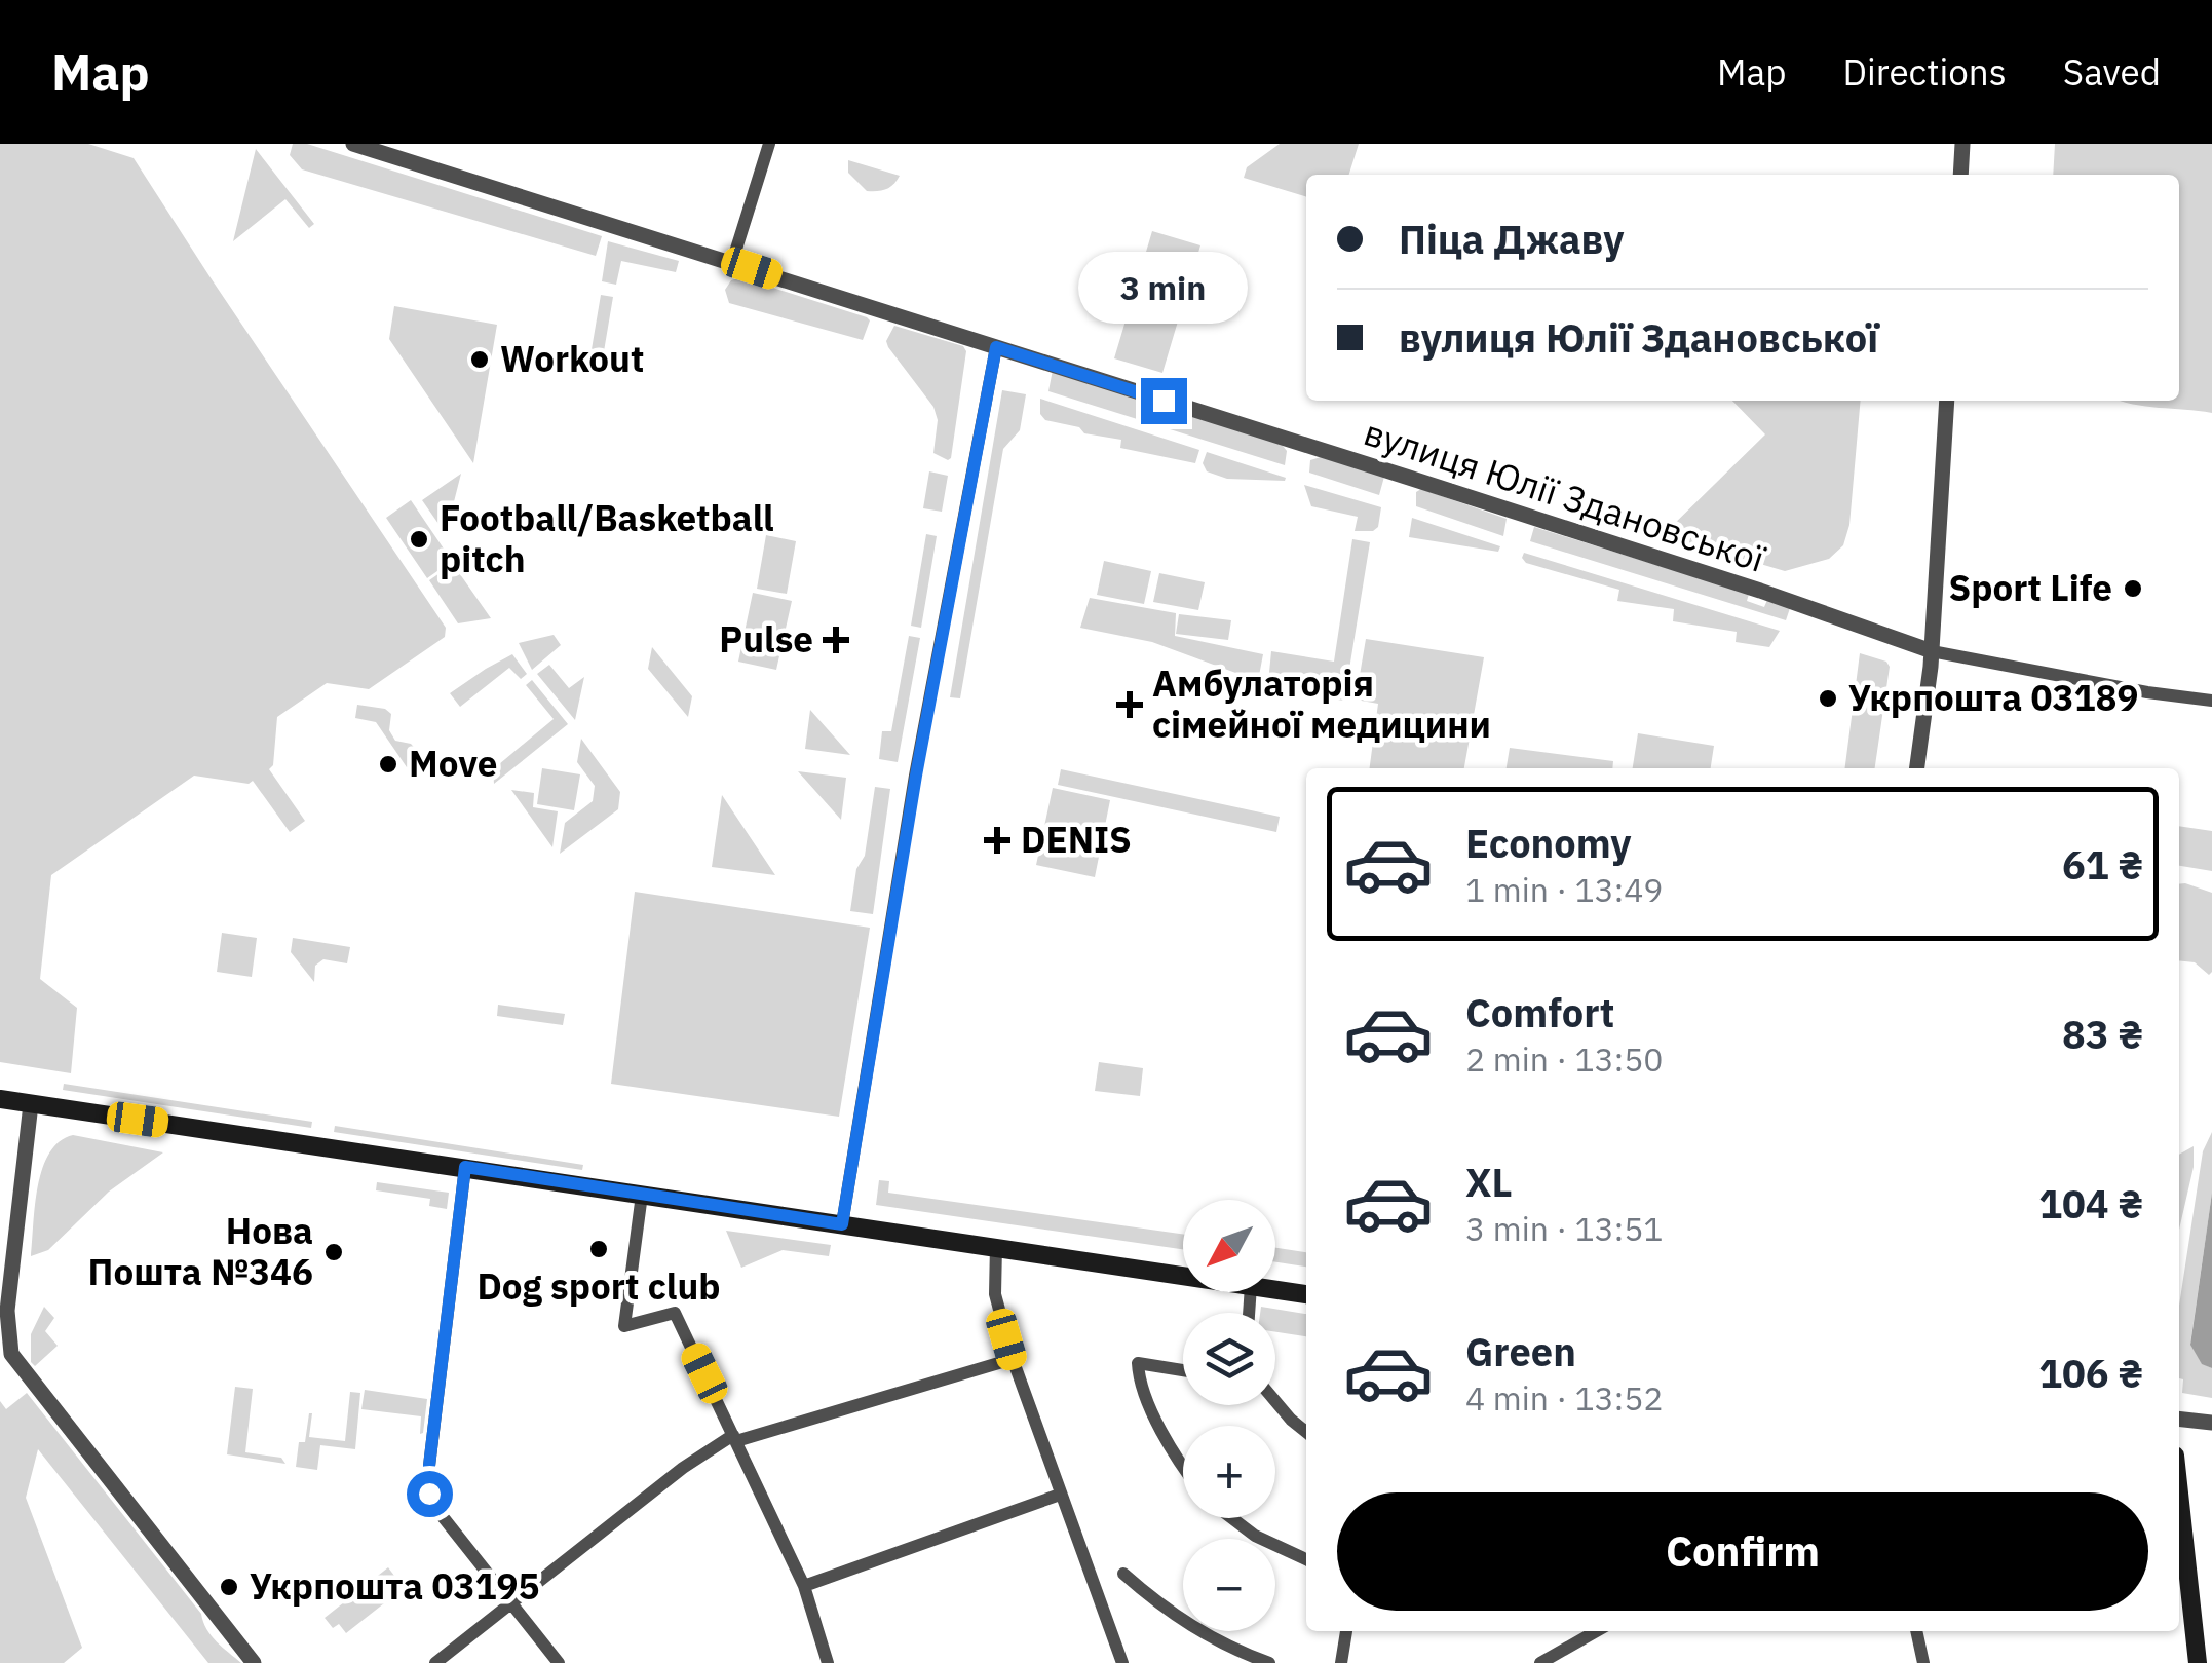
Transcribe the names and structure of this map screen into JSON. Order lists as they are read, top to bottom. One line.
{"streets":{"street":["вулиця Юлії Здановської"]},"places":{"other":["Workout","Football/Basketball pitch","Sport Life","Укрпошта 03189","Move","Dog sport club","Нова Пошта №346","Укрпошта 03195"],"health":["Pulse","Амбулаторія сімейної медицини","DENIS"]},"north":"bottom left","page":{"header":"Map","nav":["Map","Directions","Saved"],"banner":["Піца Джаву","вулиця Юлії Здановської"],"bubble":"3 min","list":[{"name":"Economy","note":"1 min · 13:49","value":"61 ₴"},{"name":"Comfort","note":"2 min · 13:50","value":"83 ₴"},{"name":"XL","note":"3 min · 13:51","value":"104 ₴"},{"name":"Green","note":"4 min · 13:52","value":"106 ₴"}],"map_buttons":["+","−"],"buttons":"Confirm"}}
